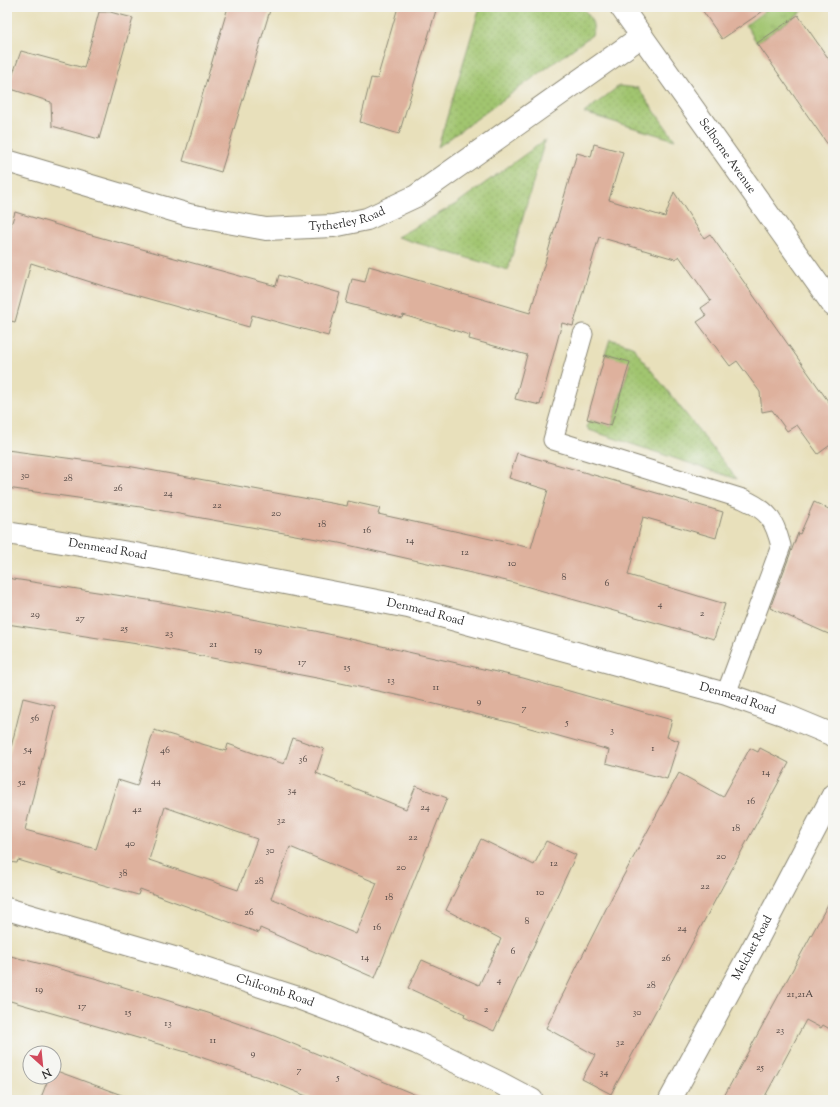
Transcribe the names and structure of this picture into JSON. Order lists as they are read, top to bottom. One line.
{"streets":{"street":["Selborne Avenue","Tytherley Road","Denmead Road","Melchet Road","Chilcomb Road"]},"crossings":[["Selborne Avenue","Tytherley Road"]],"house_numbers":["30","28","26","24","22","20","18","16","14","12","10","8","6","4","2","29","27","25","23","21","19","17","15","13","11","9","7","56","5","3","1","54","46","36","14","44","52","34","16","24","42","32","18","22","40","30","20","12","20","38","28","22","10","18","26","8","16","24","6","14","26","4","28","19","21,21A","17","2","15","30","13","23","11","32","9","25","7","34","5"],"north":"bottom right"}
